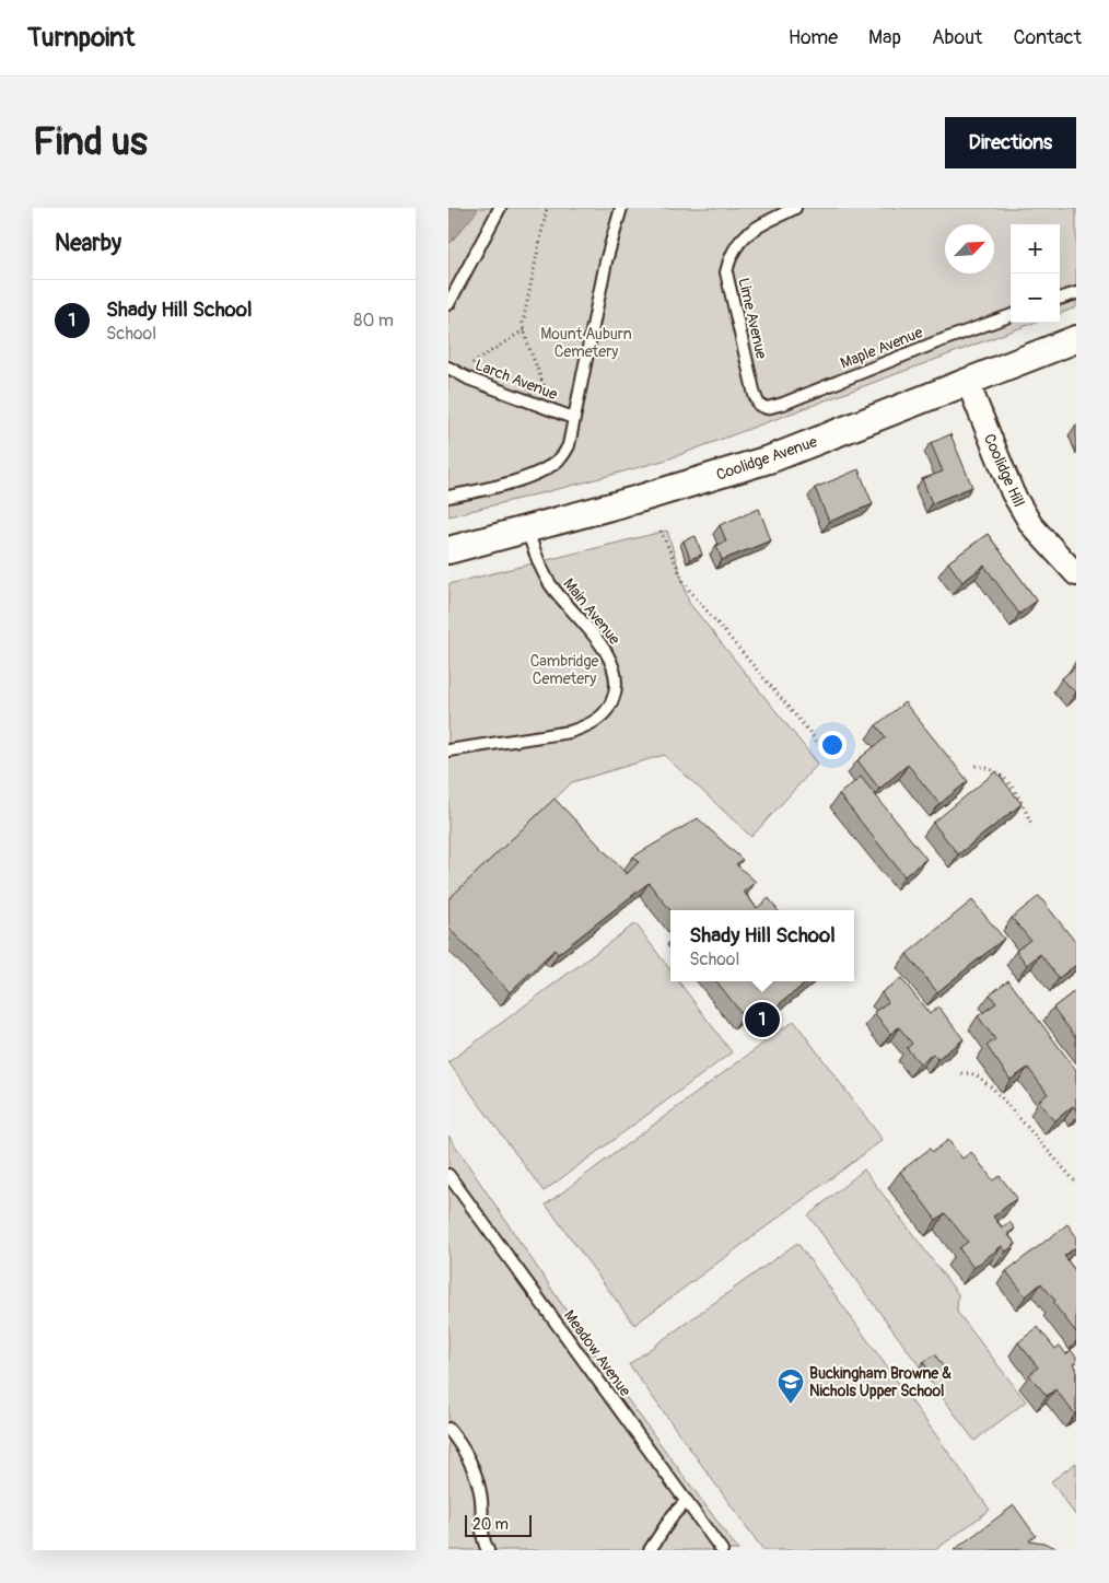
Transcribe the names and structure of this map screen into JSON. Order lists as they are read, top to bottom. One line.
{"streets":{"street":["Coolidge Avenue","Coolidge Hill"],"lane":["Lime Avenue","Maple Avenue","Larch Avenue","Main Avenue","Meadow Avenue"]},"crossings":[["Lime Avenue","Maple Avenue"],["Coolidge Avenue","Coolidge Hill"],["Coolidge Avenue","Main Avenue"]],"parks":["Mount Auburn Cemetery","Cambridge Cemetery"],"places":{"school or university":["Buckingham Browne & Nichols Upper School"]},"scale_bar":"20 m","north":"top right","page":{"header":"Turnpoint","nav":["Home","Map","About","Contact"],"buttons":"Directions","title":"Find us","heading":"Nearby","map_buttons":["+","−"],"list":[{"mark":"1","name":"Shady Hill School","note":"School","value":"80 m"}],"popup":["Shady Hill School","School"],"pins":"1","scale":"20 m"}}
